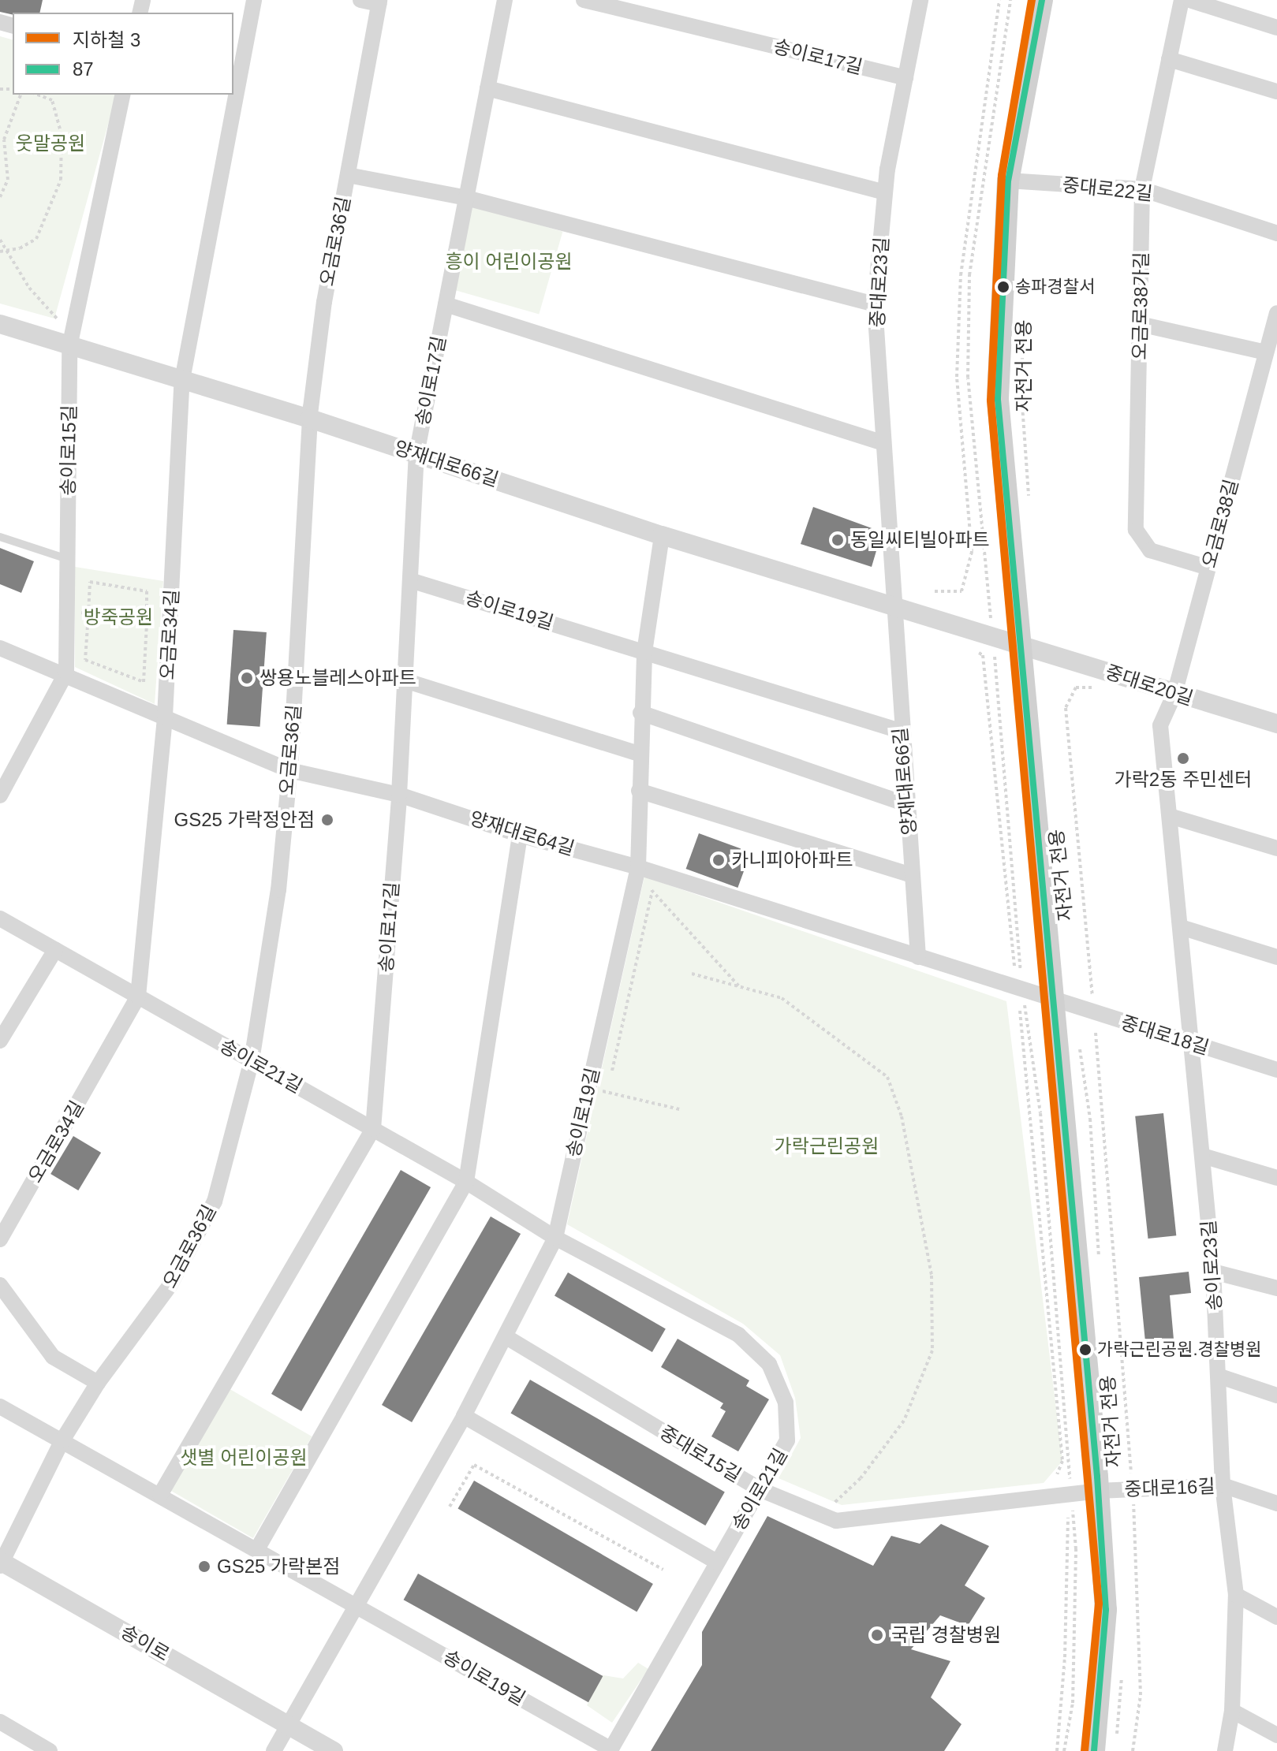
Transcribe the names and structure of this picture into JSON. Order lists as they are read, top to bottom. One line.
{"streets":{"street":["송이로17길","중대로22길","오금로36길","중대로23길","오금로38가길","송이로15길","양재대로66길","오금로38길","송이로19길","오금로34길","중대로20길","양재대로64길","중대로18길","송이로21길","송이로23길","중대로15길","중대로16길","송이로"],"path":["자전거 전용"]},"crossings":[["송이로17길","중대로23길"],["송이로17길","양재대로66길"],["송이로17길","송이로19길"],["송이로17길","양재대로64길"],["송이로17길","송이로21길"],["중대로22길","오금로38가길"],["오금로36길","양재대로66길"],["오금로36길","양재대로64길"],["오금로36길","송이로21길"],["오금로36길","송이로"],["중대로23길","양재대로66길"],["오금로38가길","오금로38길"],["송이로15길","양재대로66길"],["송이로15길","양재대로64길"],["양재대로66길","송이로19길"],["양재대로66길","오금로34길"],["양재대로66길","중대로20길"],["양재대로66길","양재대로64길"],["오금로38길","중대로20길"],["오금로38길","송이로23길"],["송이로19길","양재대로64길"],["송이로19길","송이로21길"],["송이로19길","중대로15길"],["송이로19길","송이로"],["오금로34길","양재대로64길"],["오금로34길","송이로21길"],["중대로20길","송이로23길"],["양재대로64길","중대로18길"],["중대로18길","송이로23길"],["송이로21길","중대로15길"],["송이로23길","중대로16길"],["중대로15길","중대로16길"]],"parks":["웃말공원","흥이 어린이공원","방죽공원","가락근린공원","샛별 어린이공원"],"places":["송파경찰서","동일씨티빌아파트","쌍용노블레스아파트","가락2동 주민센터","GS25 가락정안점","카니피아아파트","가락근린공원.경찰병원","GS25 가락본점","국립 경찰병원"],"lines":["metro line 3","transit line 87"],"legend":["지하철 3","87"]}
